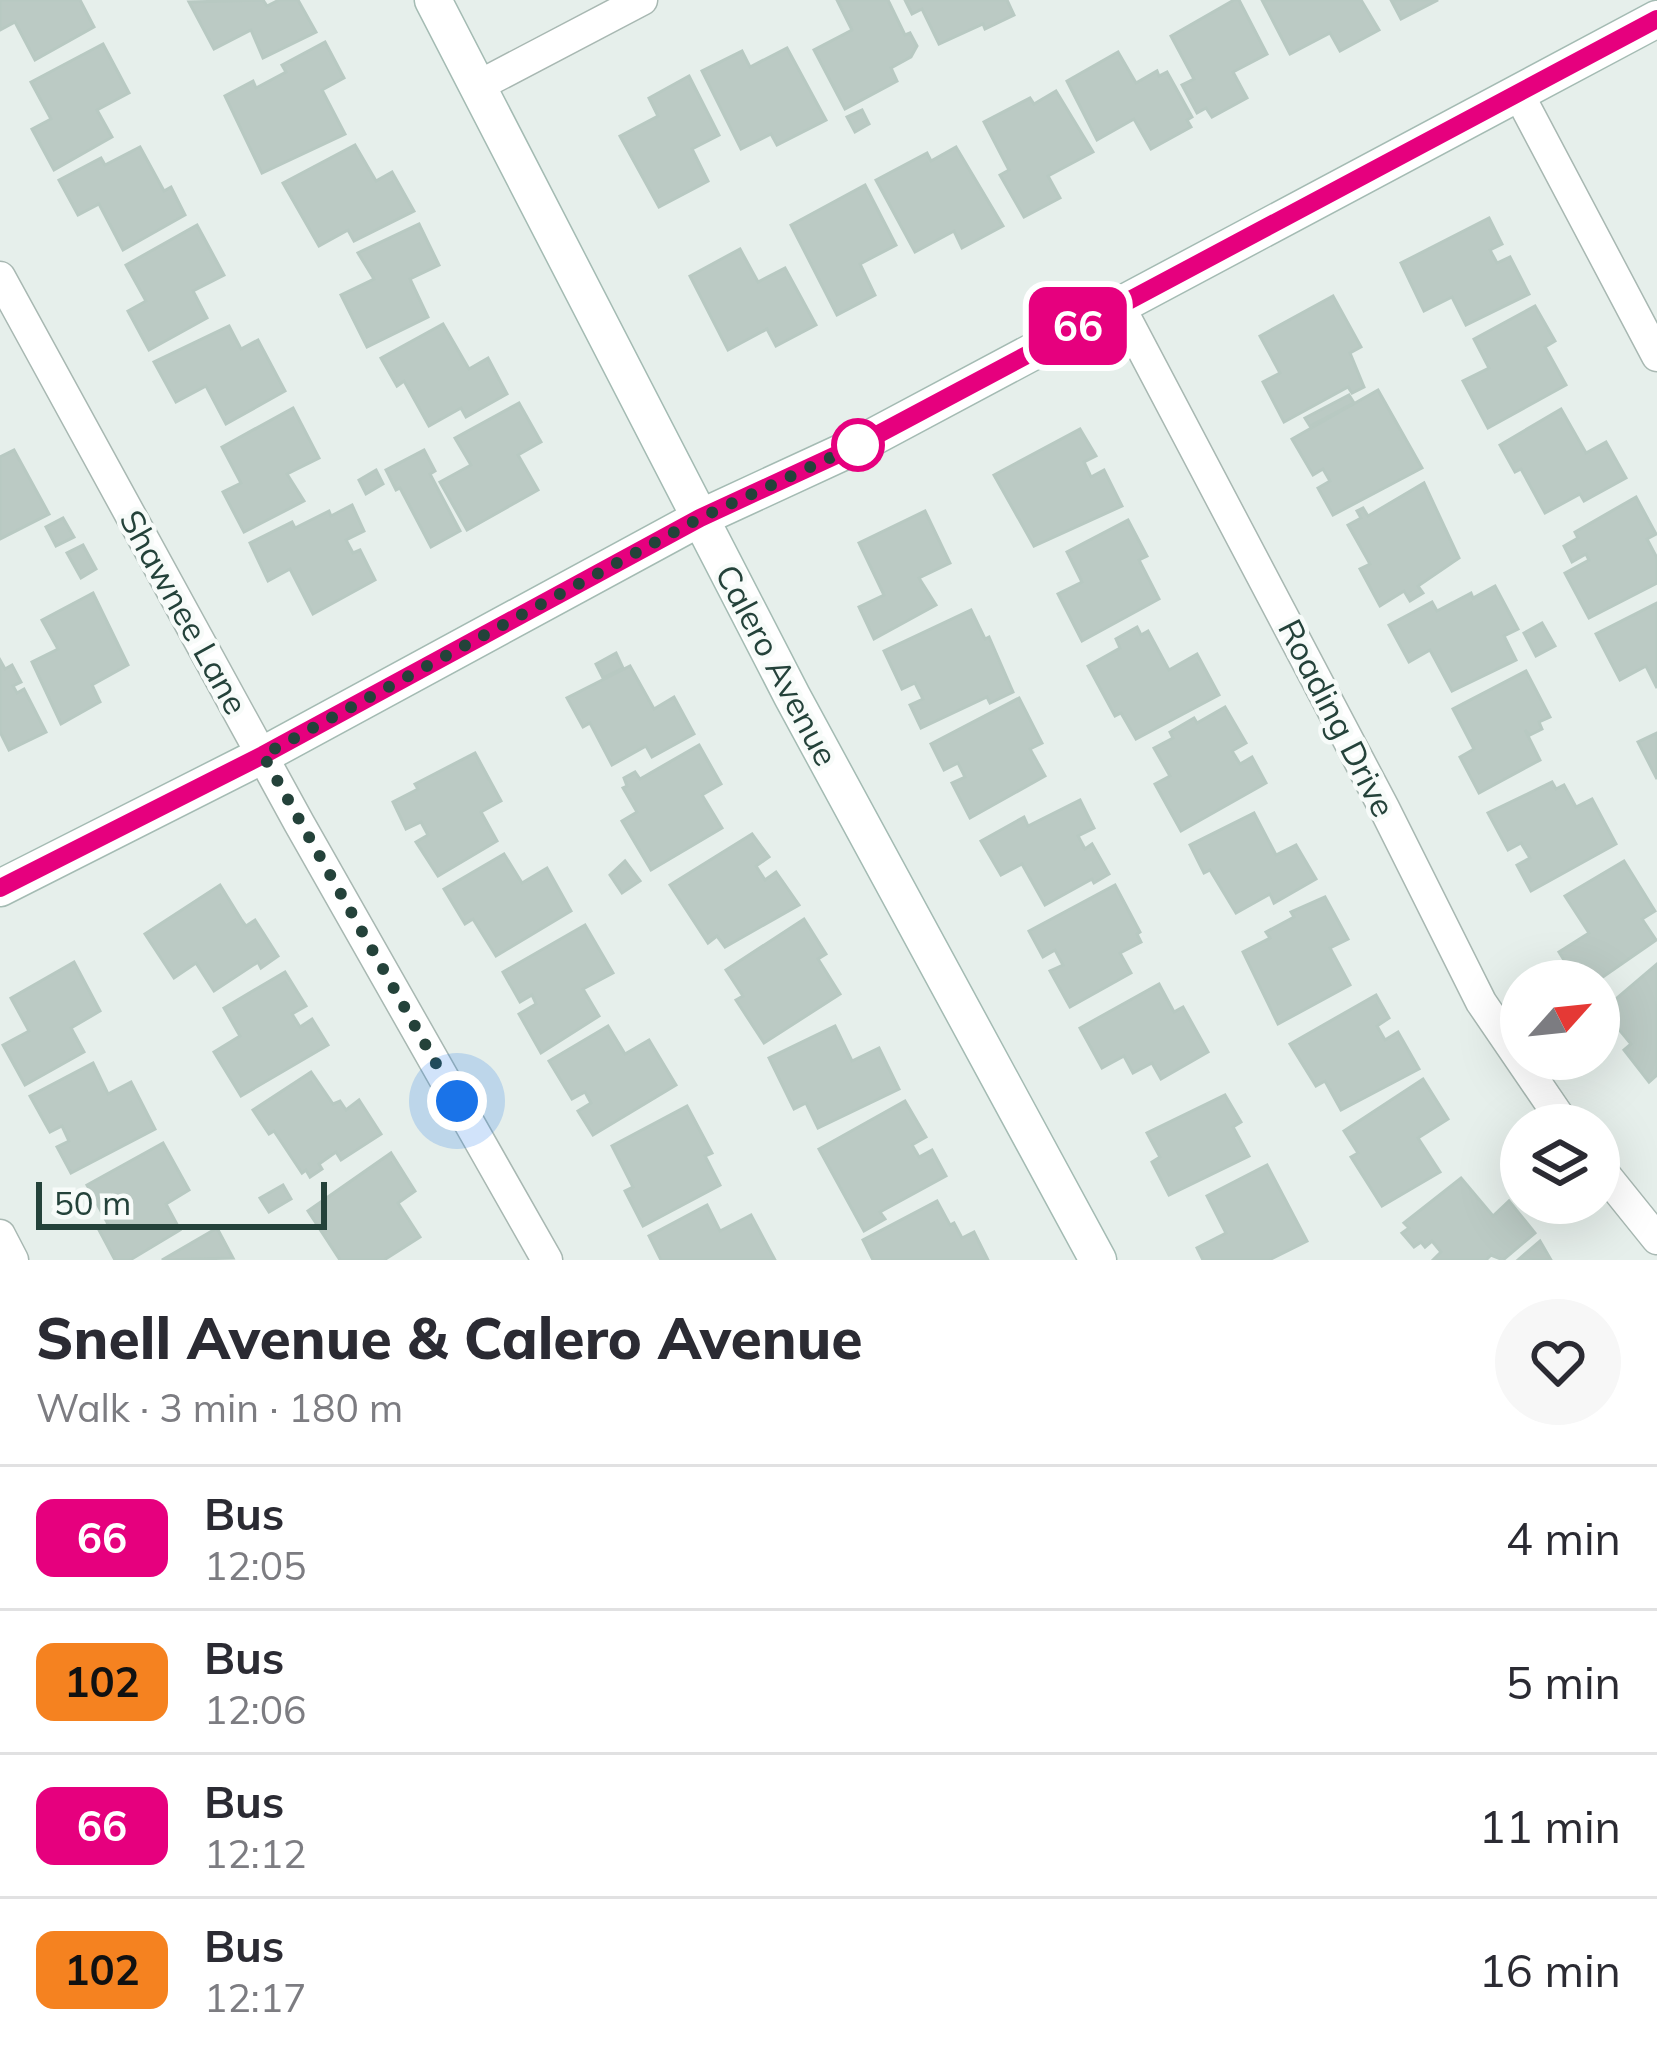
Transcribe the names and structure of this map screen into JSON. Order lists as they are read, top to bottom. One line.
{"streets":{"main road":["Calero Avenue"],"street":["Shawnee Lane","Roading Drive"]},"lines":["bus line 66"],"scale_bar":"50 m","north":"top right","page":{"on_map":"66","scale":"50 m","heading":["Snell Avenue & Calero Avenue","Walk · 3 min · 180 m"],"list":[{"mark":"66","name":"Bus","note":"12:05","value":"4 min"},{"mark":"102","name":"Bus","note":"12:06","value":"5 min"},{"mark":"66","name":"Bus","note":"12:12","value":"11 min"},{"mark":"102","name":"Bus","note":"12:17","value":"16 min"}]}}
